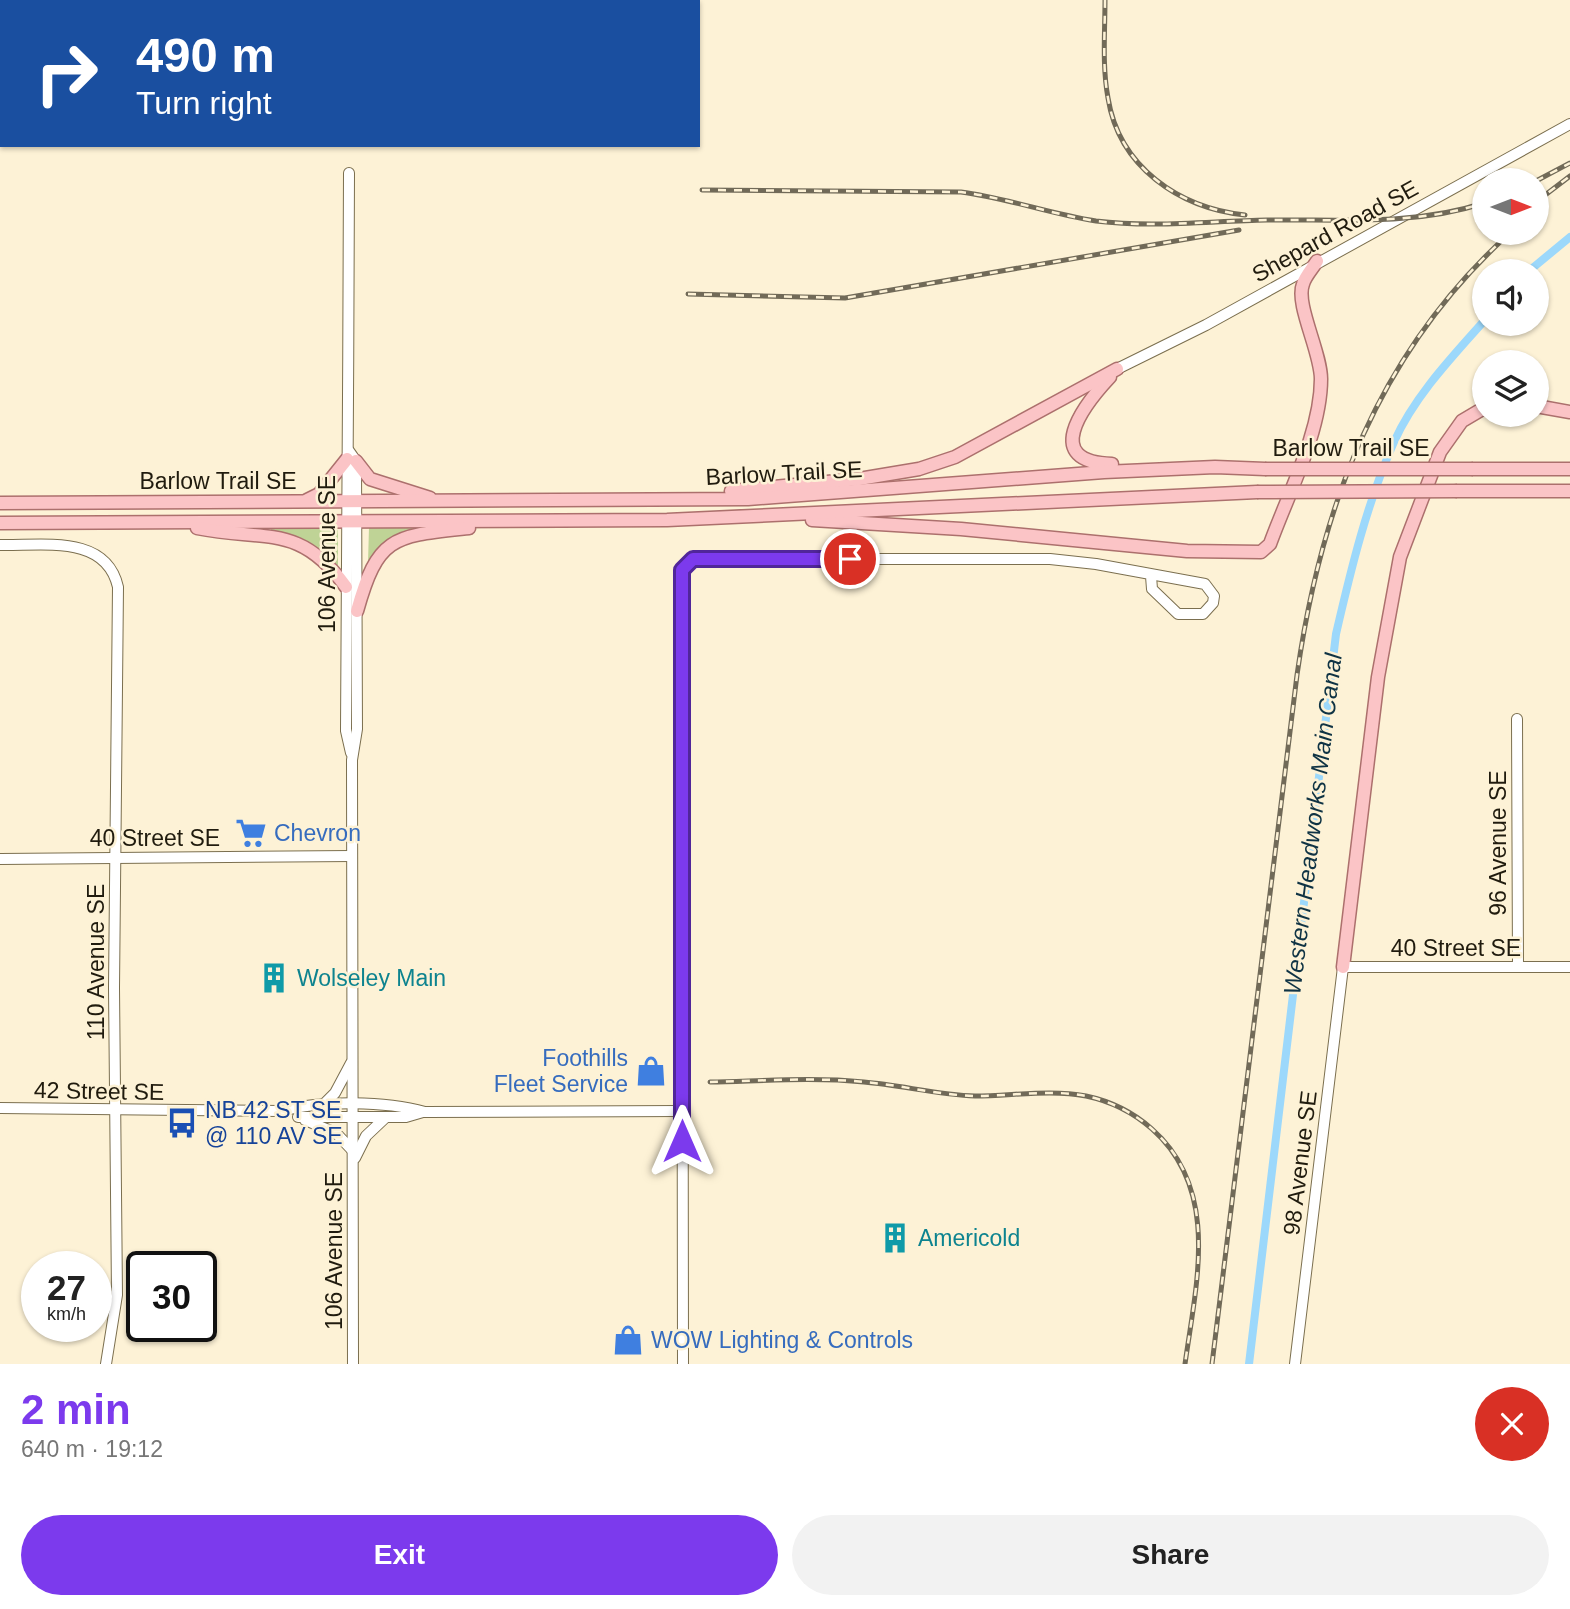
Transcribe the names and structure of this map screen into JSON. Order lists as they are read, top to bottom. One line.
{"streets":{"main road":["Barlow Trail SE"],"street":["Shepard Road SE","106 Avenue SE","40 Street SE","96 Avenue SE","110 Avenue SE","42 Street SE","98 Avenue SE"]},"crossings":[["Barlow Trail SE","106 Avenue SE"],["106 Avenue SE","40 Street SE"],["106 Avenue SE","42 Street SE"],["40 Street SE","96 Avenue SE"],["40 Street SE","110 Avenue SE"],["40 Street SE","98 Avenue SE"],["110 Avenue SE","42 Street SE"]],"water":["Western Headworks Main Canal"],"places":{"supermarket":["Chevron"],"building":["Wolseley Main","Americold"],"shop":["Foothills Fleet Service","WOW Lighting & Controls"],"bus stop":["NB 42 ST SE @ 110 AV SE"]},"north":"right","page":{"turn":["490 m","Turn right"],"speed":"27 km/h","limit":"30","heading":["2 min","640 m · 19:12"],"buttons":["Exit","Share"]}}
